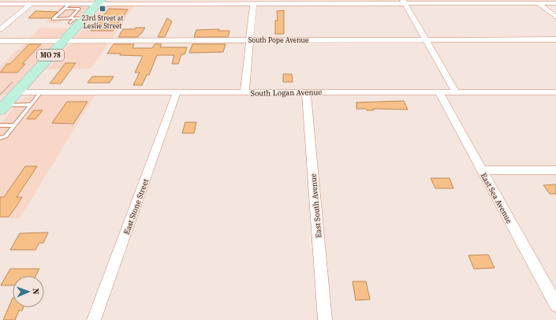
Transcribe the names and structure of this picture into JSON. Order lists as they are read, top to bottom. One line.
{"streets":{"main road":["MO 78"],"street":["South Pope Avenue","South Logan Avenue","East Sea Avenue","East South Avenue","East Stone Street"]},"crossings":[["South Pope Avenue","MO 78"],["MO 78","South Logan Avenue"],["South Logan Avenue","East Sea Avenue"],["South Logan Avenue","East South Avenue"],["South Logan Avenue","East Stone Street"]],"places":{"transit":["23rd Street at Leslie Street"]},"north":"right"}
